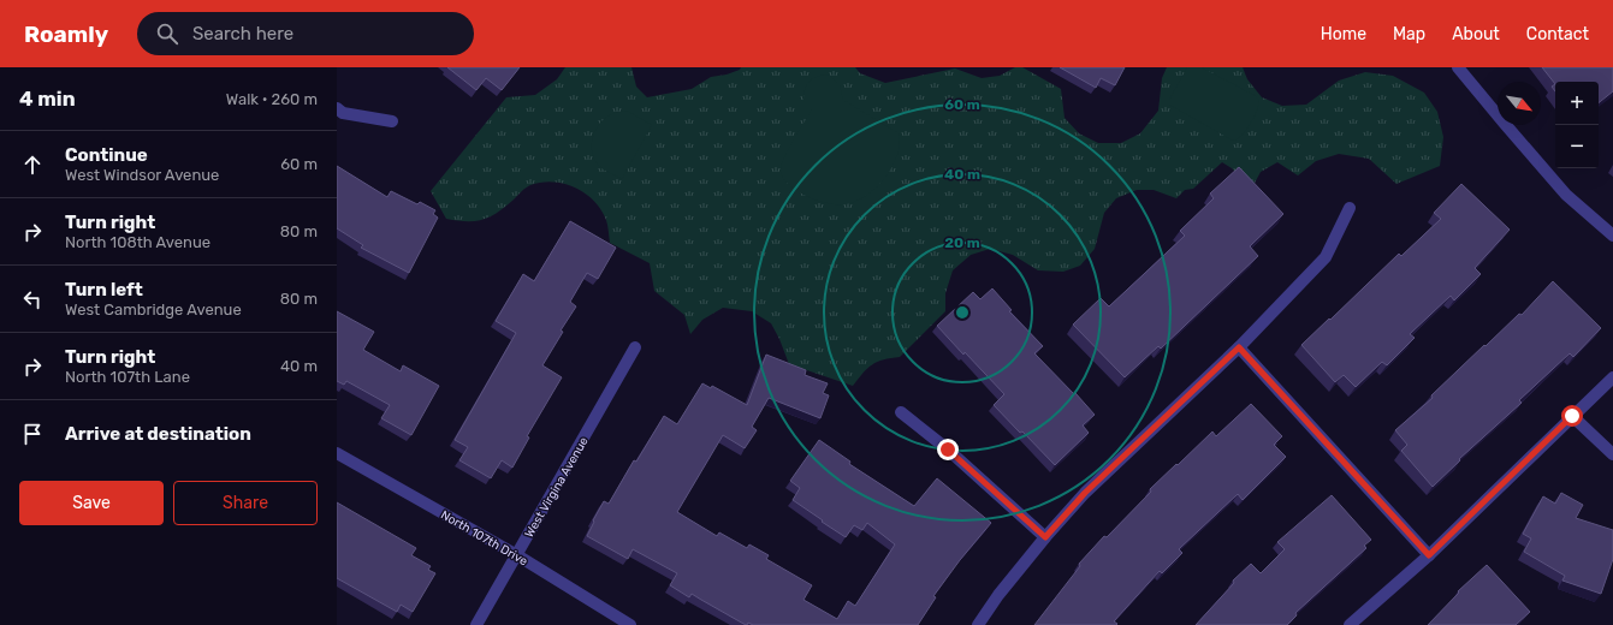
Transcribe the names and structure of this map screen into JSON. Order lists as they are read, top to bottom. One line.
{"streets":{"street":["West Virgina Avenue","North 107th Drive"]},"crossings":[["West Virgina Avenue","North 107th Drive"]],"north":"bottom right","page":{"header":"Roamly","search":"Search here","nav":["Home","Map","About","Contact"],"heading":["4 min","Walk · 260 m"],"map_buttons":["+","−"],"list":[["Continue","West Windsor Avenue","60 m"],["Turn right","North 108th Avenue","80 m"],["Turn left","West Cambridge Avenue","80 m"],["Turn right","North 107th Lane","40 m"],"Arrive at destination"],"buttons":["Save","Share"]},"rings":["60 m","40 m","20 m"]}
